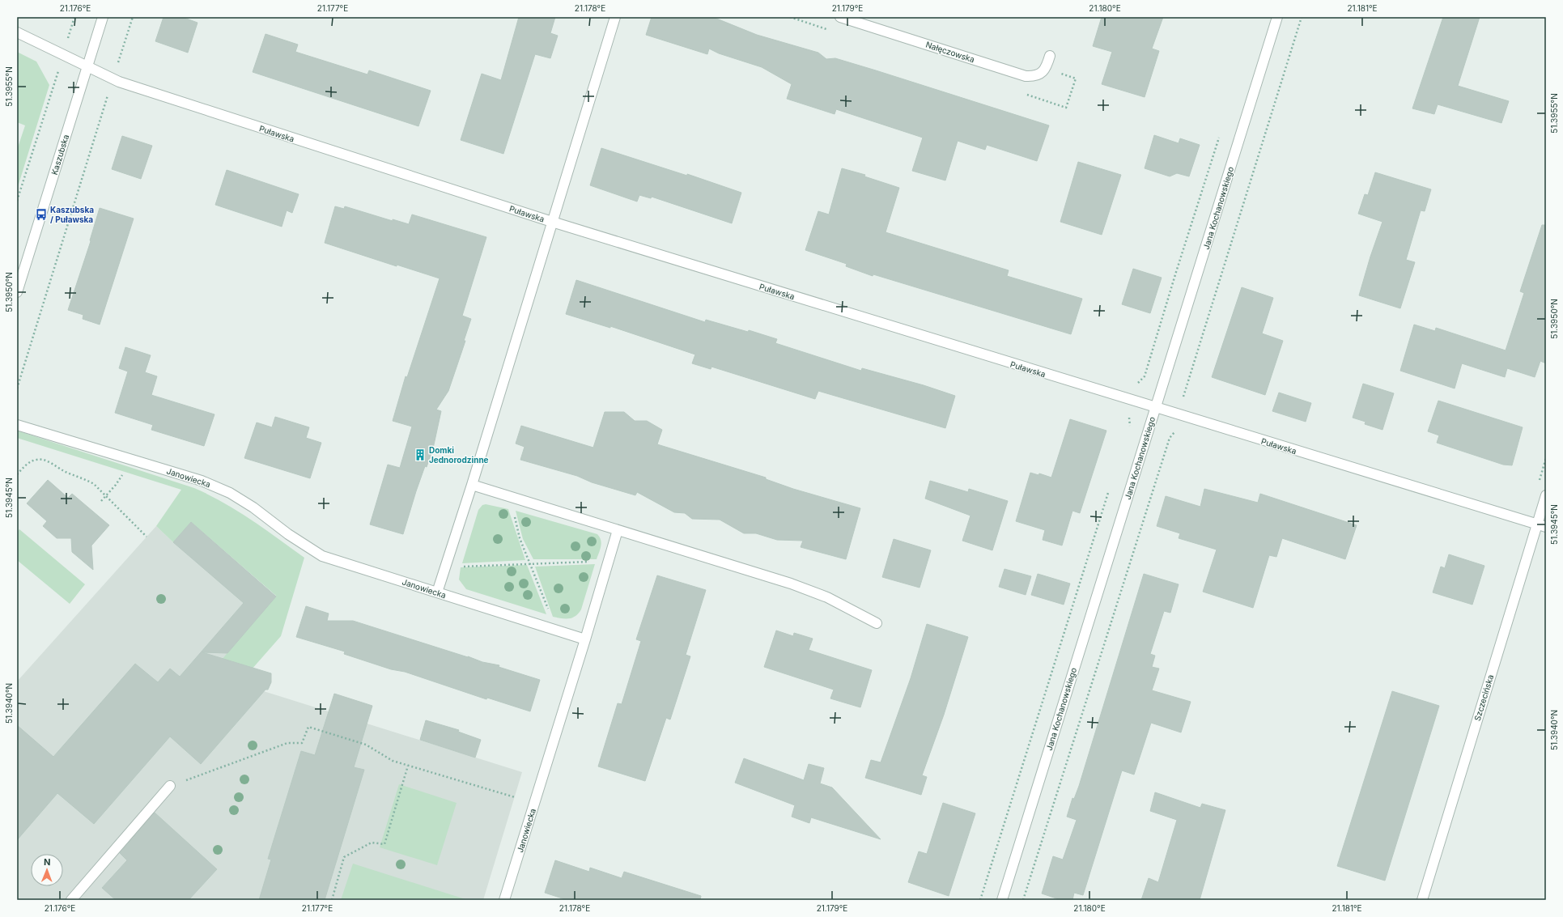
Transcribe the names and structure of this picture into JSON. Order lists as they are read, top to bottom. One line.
{"streets":{"street":["Nałęczowska","Puławska","Kaszubska","Jana Kochanowskiego","Janowiecka","Szczecińska"]},"crossings":[["Puławska","Kaszubska"],["Puławska","Jana Kochanowskiego"],["Puławska","Szczecińska"]],"places":{"bus stop":["Kaszubska / Puławska"],"building":["Domki Jednorodzinne"]},"north":"top","coordinates":["21.176°E","21.177°E","21.178°E","21.179°E","21.180°E","21.181°E","51.3955°N","51.3950°N","51.3945°N","51.3940°N"]}
